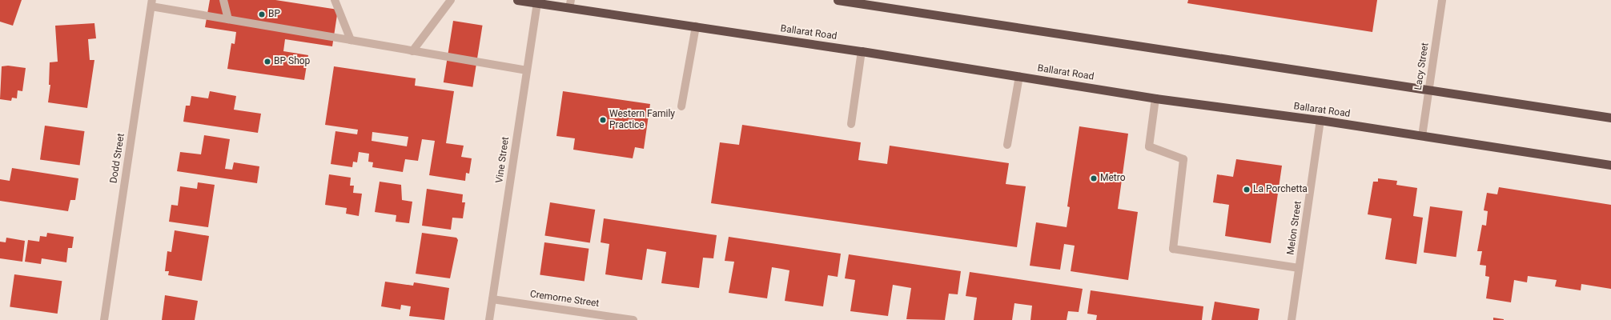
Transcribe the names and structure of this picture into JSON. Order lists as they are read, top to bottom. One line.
{"streets":{"highway":["Ballarat Road"],"street":["Lacy Street","Dodd Street","Vine Street","Melon Street","Cremorne Street"]},"crossings":[["Ballarat Road","Lacy Street"],["Ballarat Road","Vine Street"],["Ballarat Road","Melon Street"],["Vine Street","Cremorne Street"]],"places":["BP","BP Shop","Western Family Practice","Metro","La Porchetta"]}
